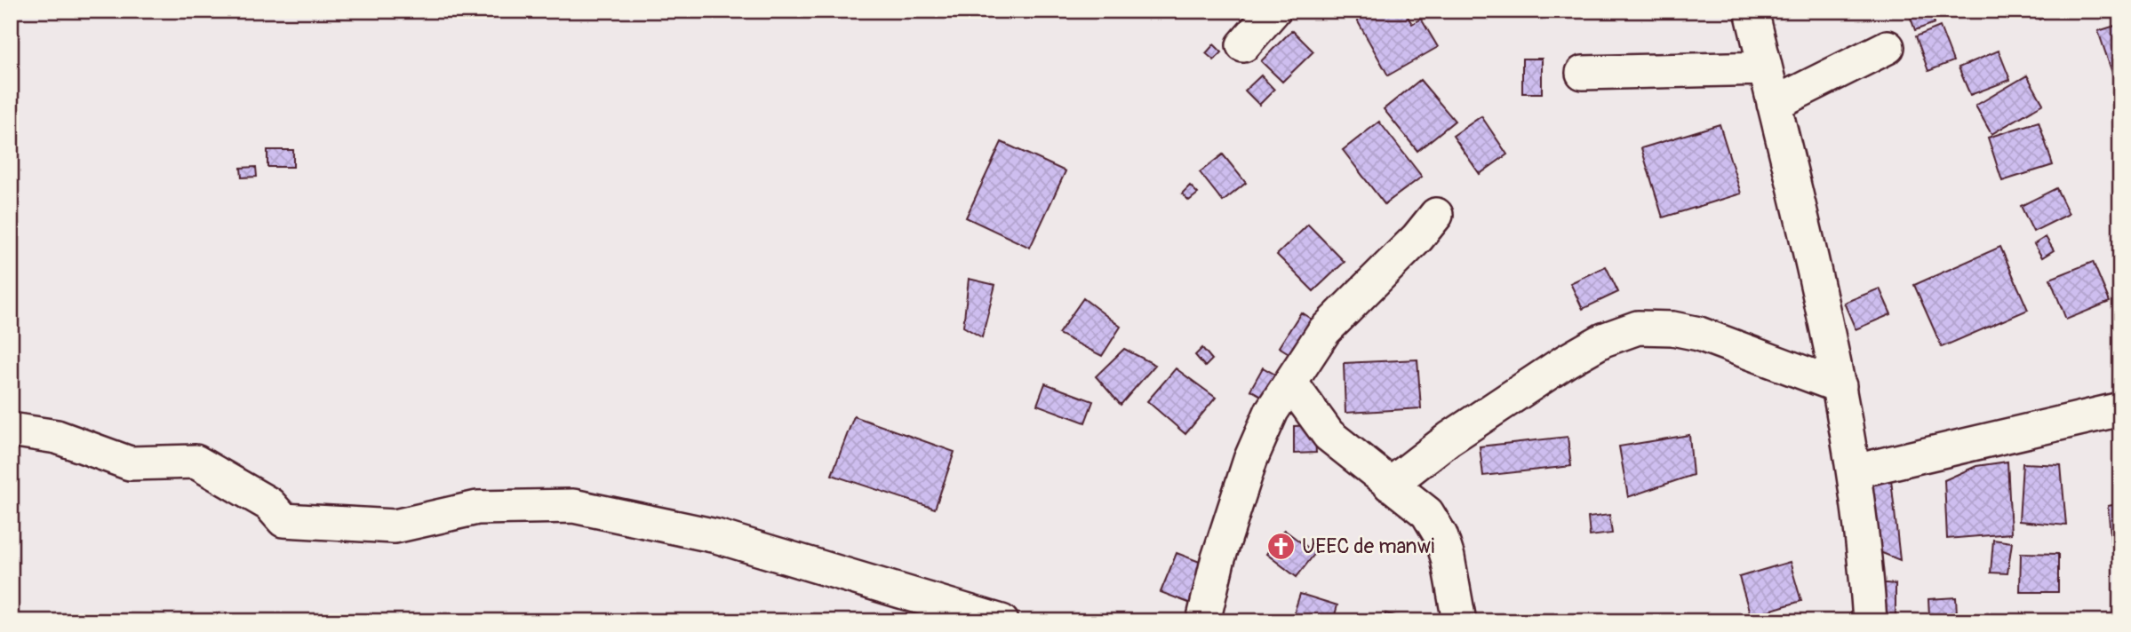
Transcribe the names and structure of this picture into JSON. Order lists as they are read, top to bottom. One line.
{"places":{"church":["UEEC de manwi"]}}
